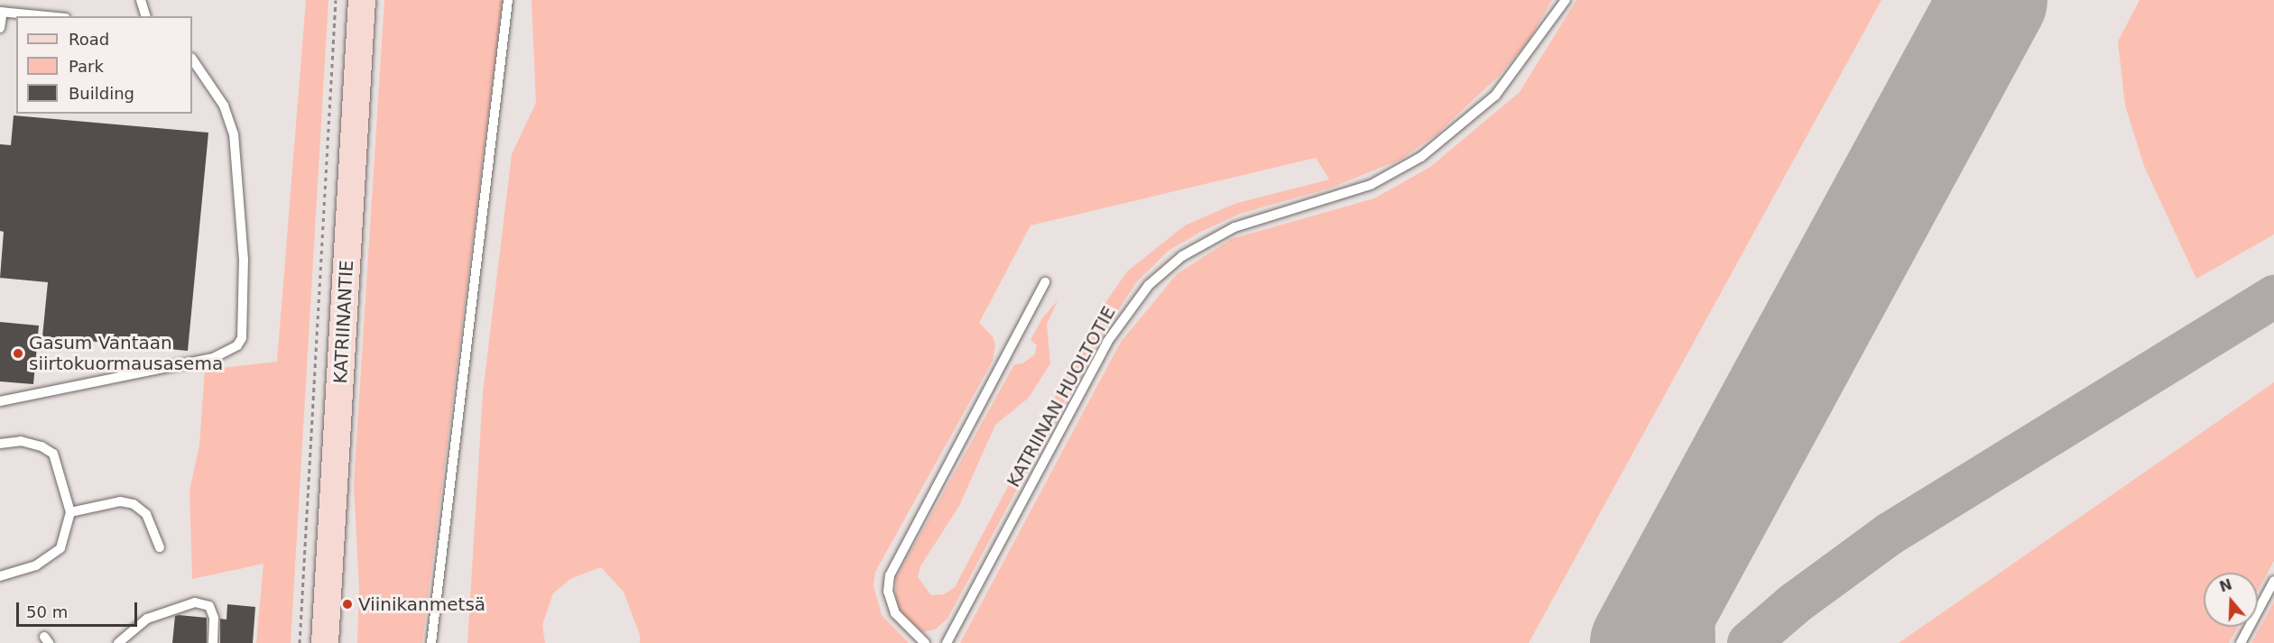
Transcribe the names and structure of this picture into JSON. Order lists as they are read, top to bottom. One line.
{"streets":{"main road":["KATRIINANTIE"],"lane":["KATRIINAN HUOLTOTIE"]},"places":["Gasum Vantaan siirtokuormausasema","Viinikanmetsä"],"legend":["Road","Park","Building"],"scale_bar":"50 m","north":"top"}
